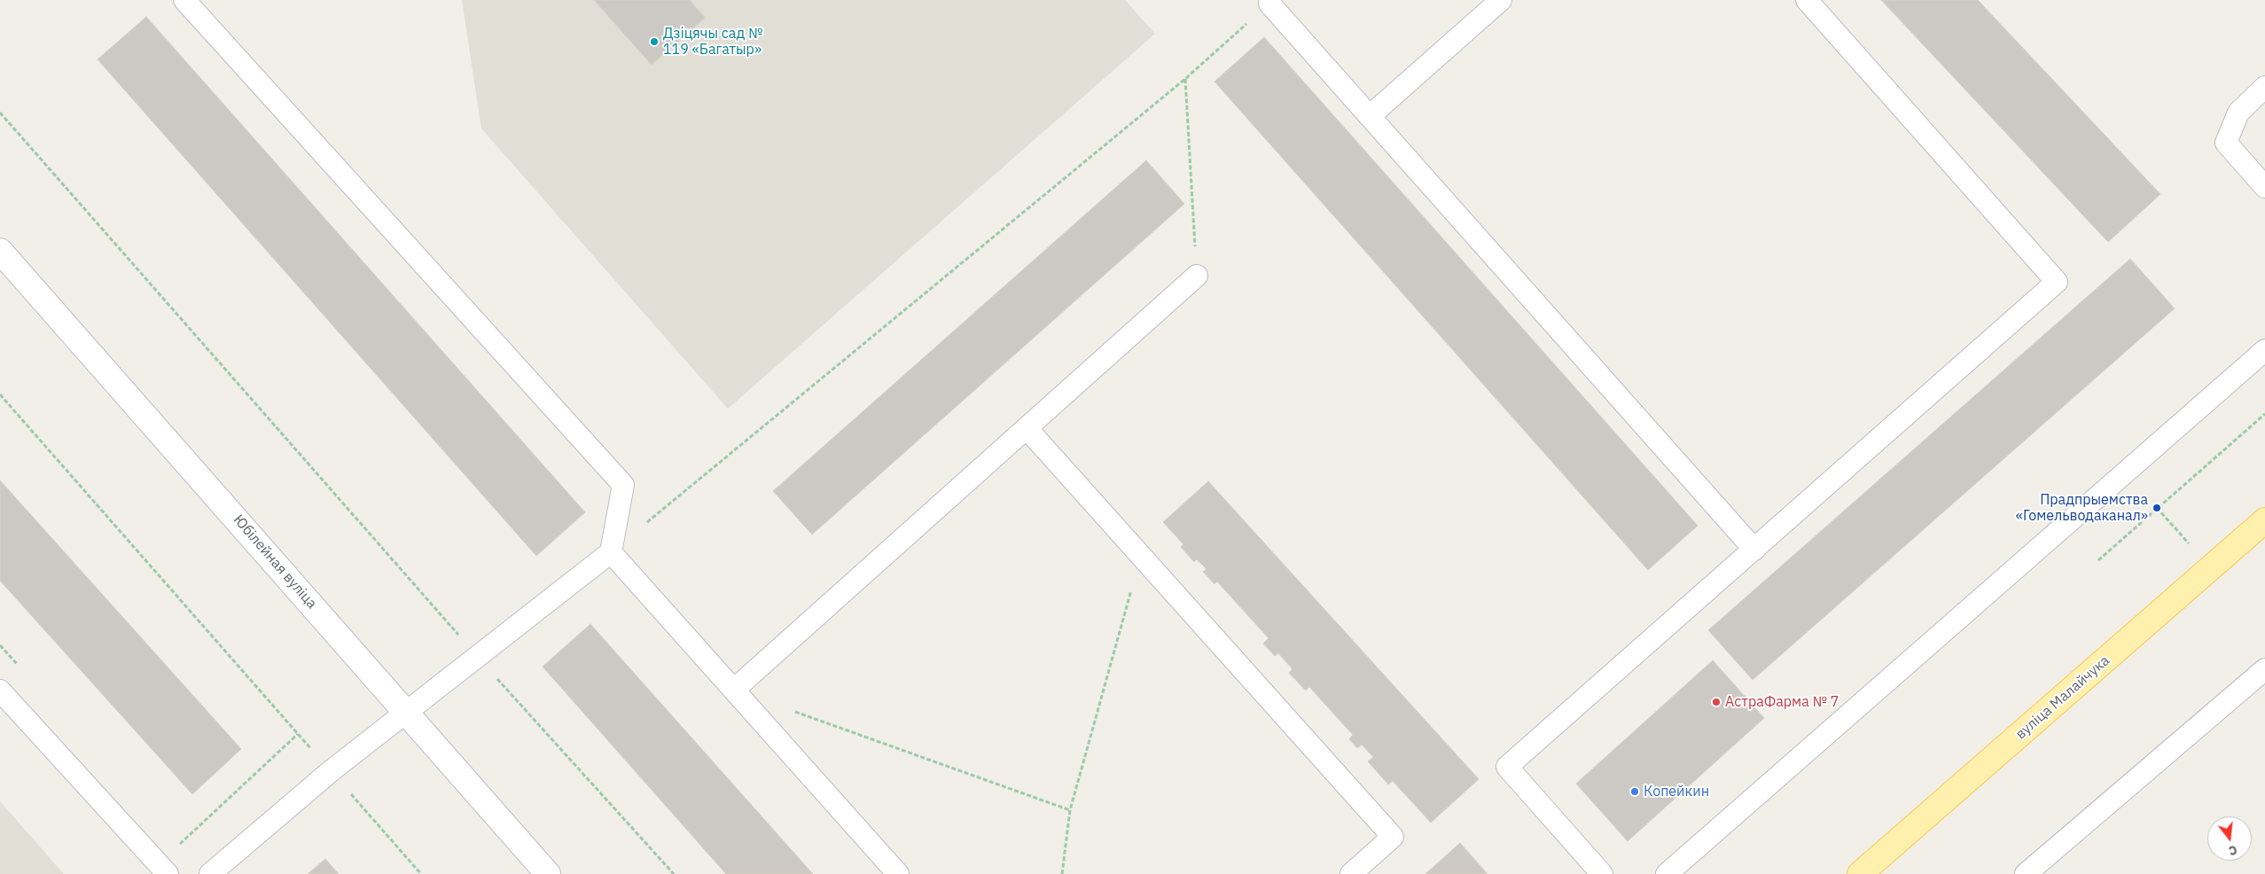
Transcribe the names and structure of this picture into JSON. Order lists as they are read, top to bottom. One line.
{"streets":{"main road":["Юбілейная вуліца","вуліца Малайчука"]},"places":["Дзіцячы сад № 119 «Багатыр»","Прадпрыемства «Гомельводаканал»","АстраФарма № 7","Копейкин"],"north":"bottom"}
